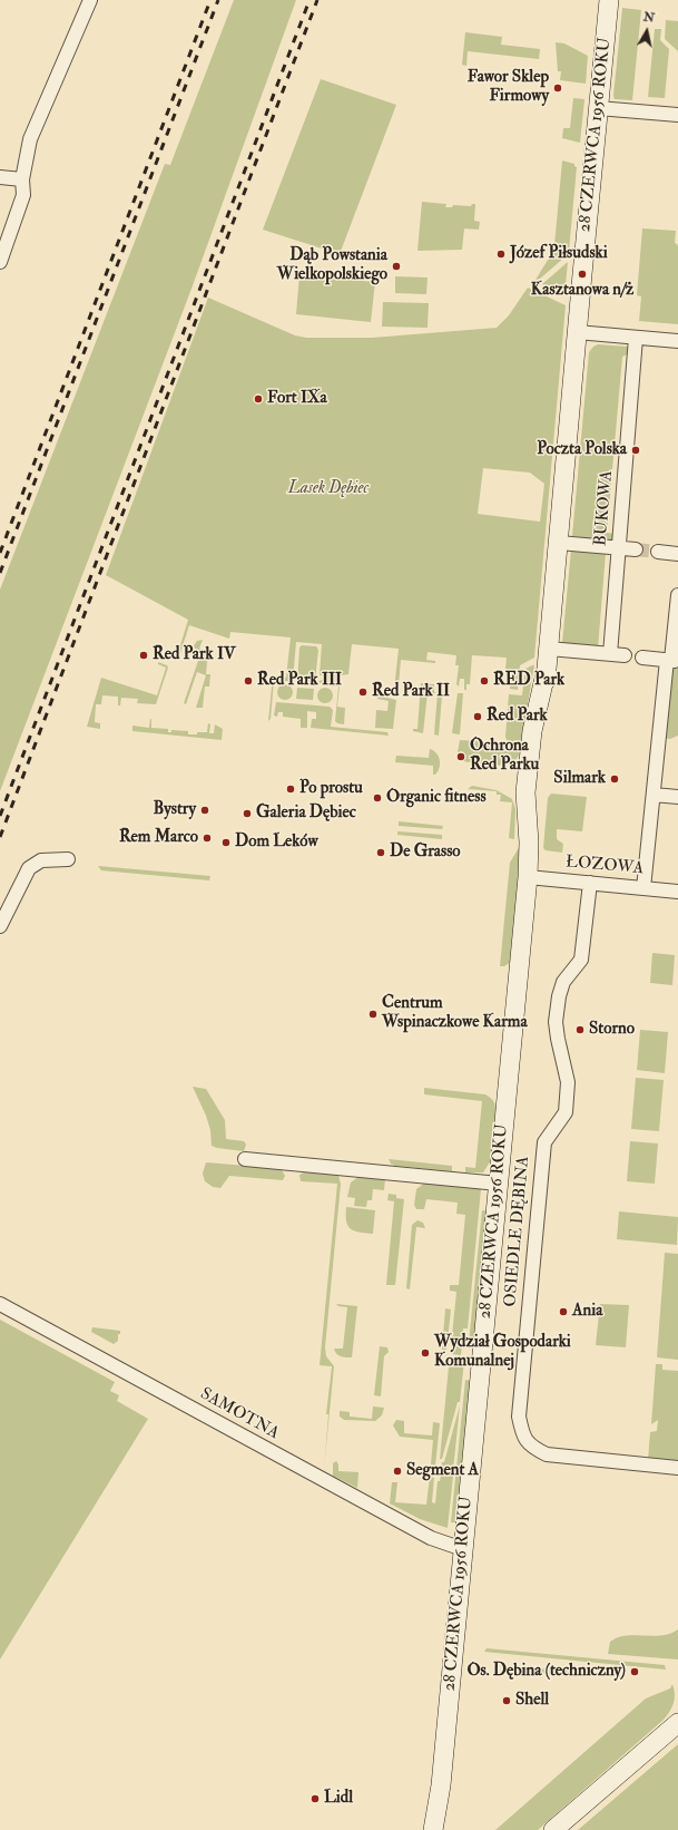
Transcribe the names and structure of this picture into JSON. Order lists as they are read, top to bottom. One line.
{"streets":{"street":["28 CZERWCA 1956 ROKU","BUKOWA","ŁOZOWA","OSIEDLE DĘBINA","SAMOTNA"]},"crossings":[["28 CZERWCA 1956 ROKU","ŁOZOWA"],["28 CZERWCA 1956 ROKU","SAMOTNA"],["ŁOZOWA","OSIEDLE DĘBINA"]],"parks":["Lasek Dębiec"],"places":["Fawor Sklep Firmowy","Józef Piłsudski","Dąb Powstania Wielkopolskiego","Kasztanowa n/ż","Fort IXa","Poczta Polska","Red Park IV","Red Park III","RED Park","Red Park II","Red Park","Ochrona Red Parku","Silmark","Po prostu","Organic fitness","Bystry","Galeria Dębiec","Rem Marco","Dom Leków","De Grasso","Centrum Wspinaczkowe Karma","Storno","Ania","Wydział Gospodarki Komunalnej","Segment A","Os. Dębina (techniczny)","Shell","Lidl"],"north":"top"}
